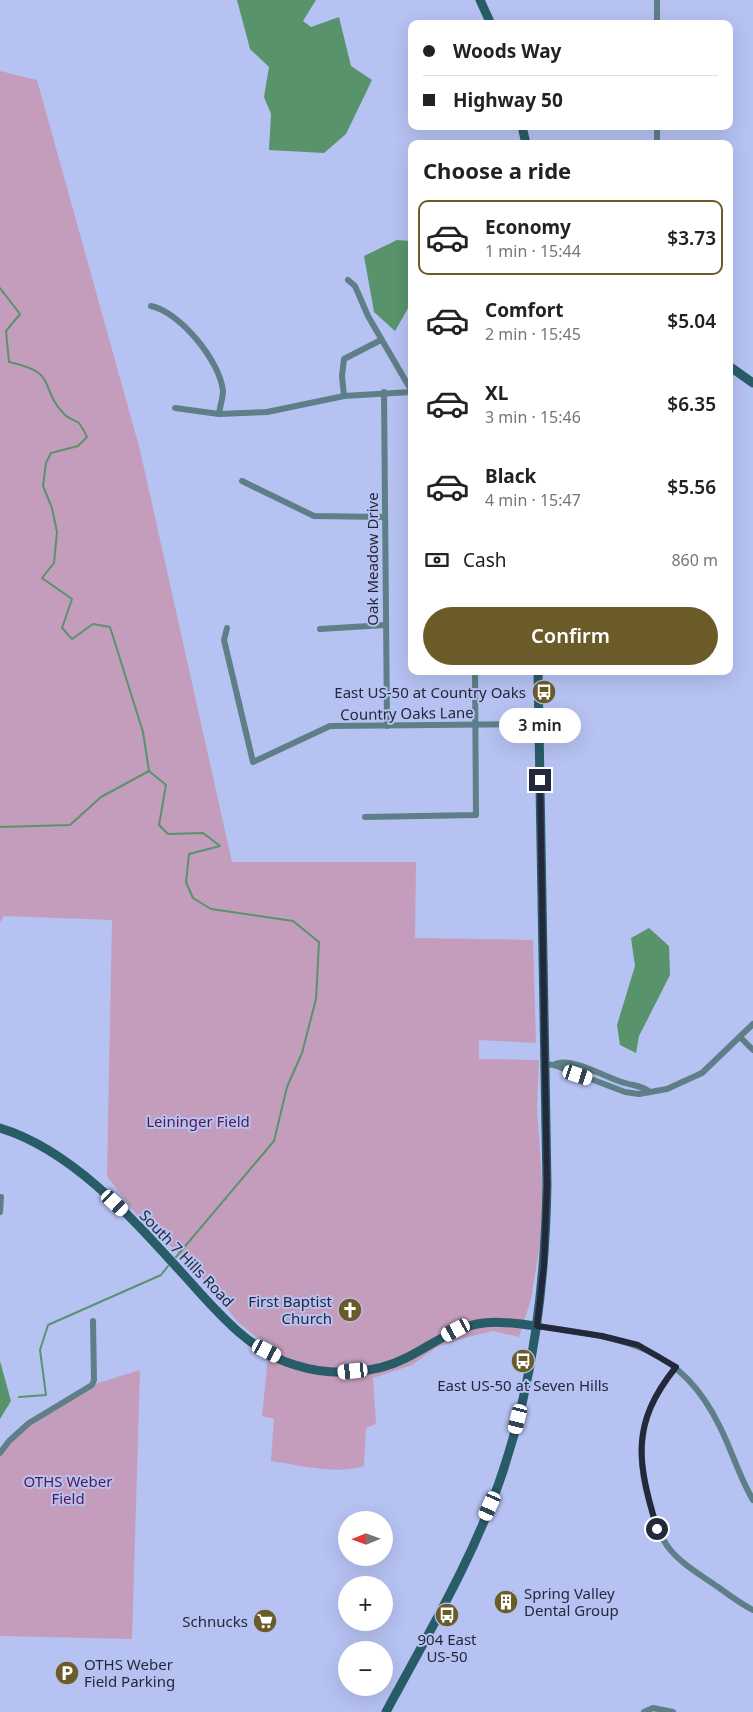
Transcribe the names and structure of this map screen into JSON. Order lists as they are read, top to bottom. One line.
{"streets":{"main road":["South 7 Hills Road"],"street":["Oak Meadow Drive","Country Oaks Lane"]},"crossings":[["Oak Meadow Drive","Country Oaks Lane"]],"parks":["Leininger Field","OTHS Weber Field"],"places":{"bus stop":["East US-50 at Country Oaks","East US-50 at Seven Hills","904 East US-50"],"church":["First Baptist Church"],"building":["Spring Valley Dental Group"],"supermarket":["Schnucks"],"parking":["OTHS Weber Field Parking"]},"north":"left","page":{"banner":["Woods Way","Highway 50"],"heading":"Choose a ride","list":[{"name":"Economy","note":"1 min · 15:44","value":"$3.73"},{"name":"Comfort","note":"2 min · 15:45","value":"$5.04"},{"name":"XL","note":"3 min · 15:46","value":"$6.35"},{"name":"Black","note":"4 min · 15:47","value":"$5.56"}],"pay":["Cash","860 m"],"buttons":"Confirm","bubble":"3 min","map_buttons":["+","−"]}}
